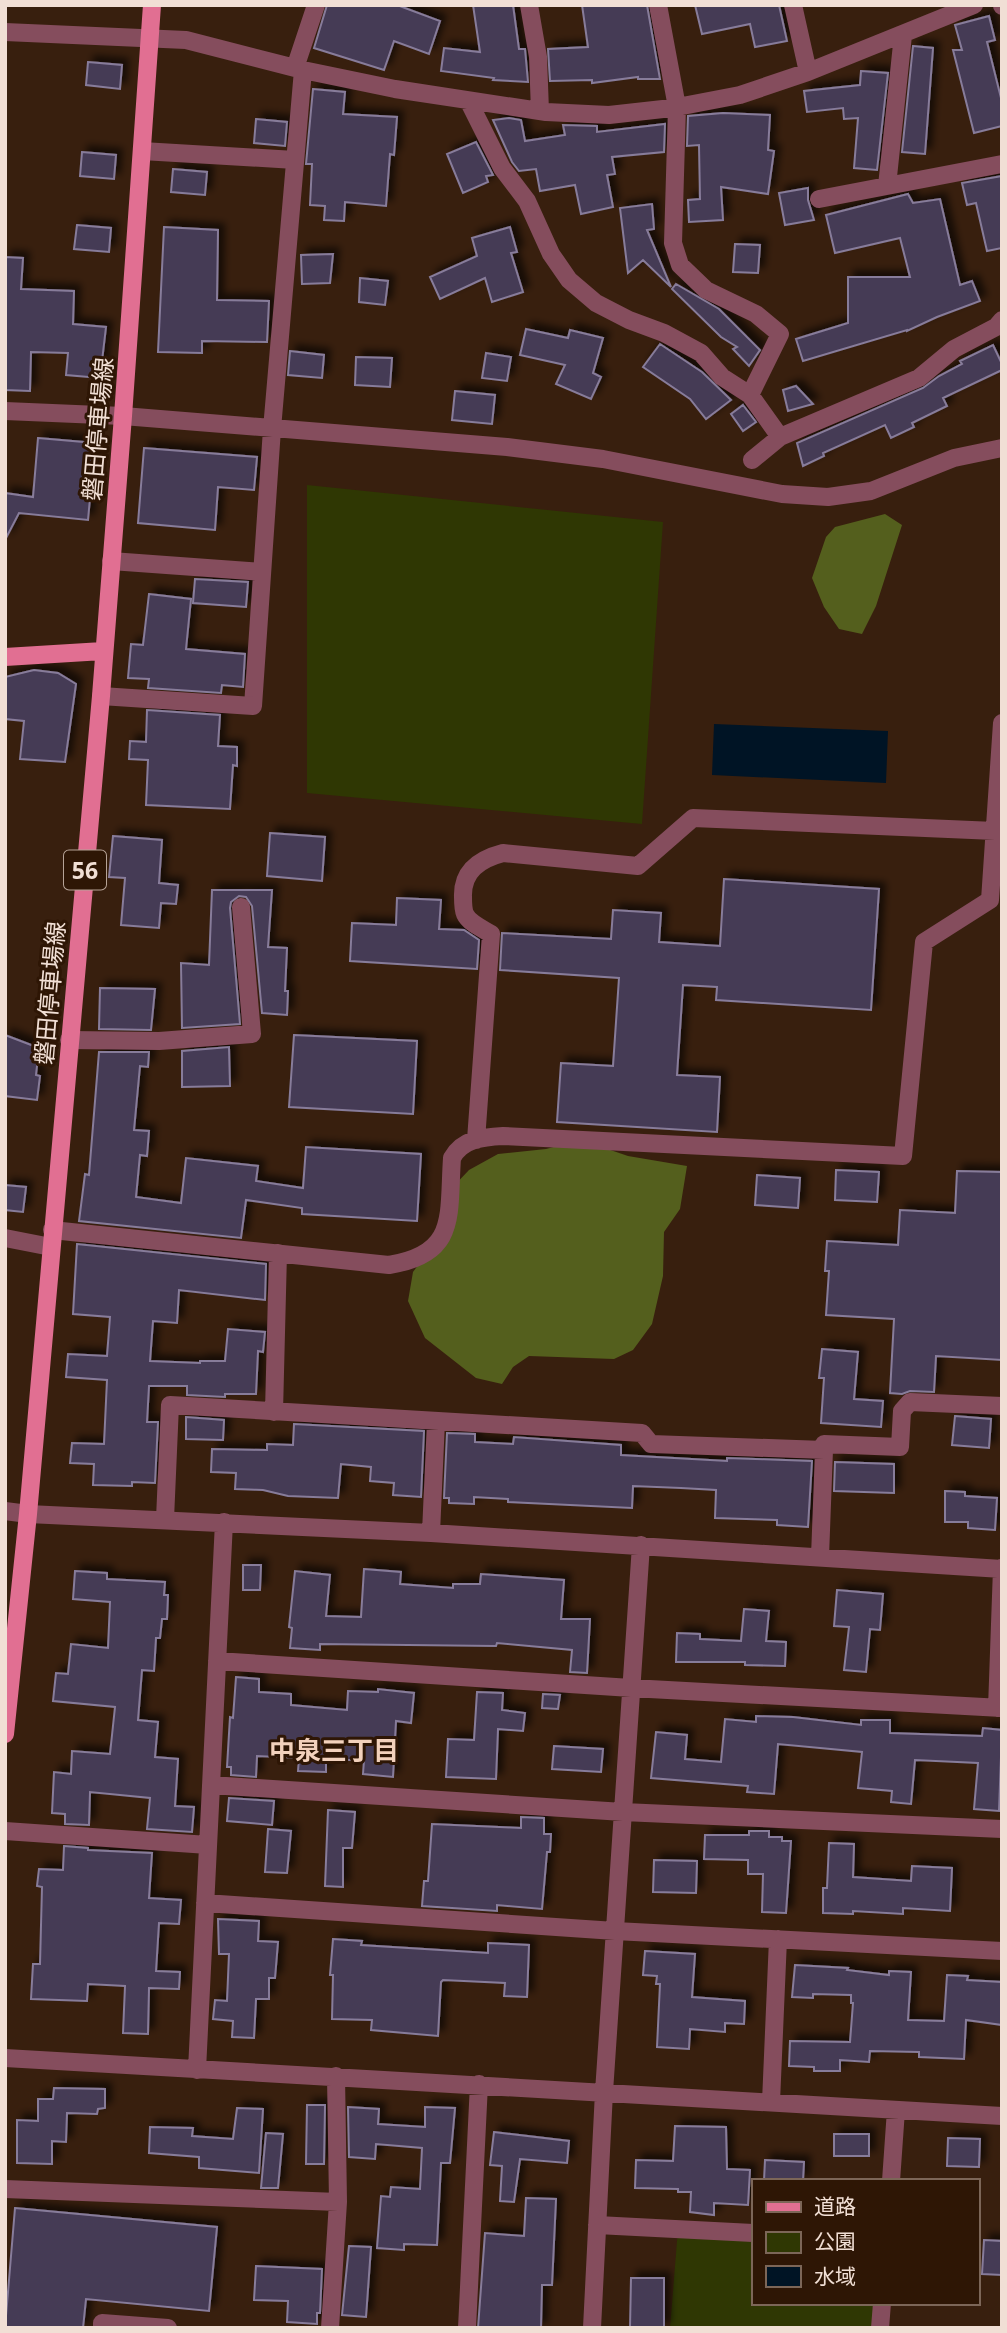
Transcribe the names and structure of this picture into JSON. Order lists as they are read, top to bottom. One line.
{"streets":{"main road":["磐田停車場線","56"]},"districts":["中泉三丁目"],"legend":["道路","公園","水域"]}
